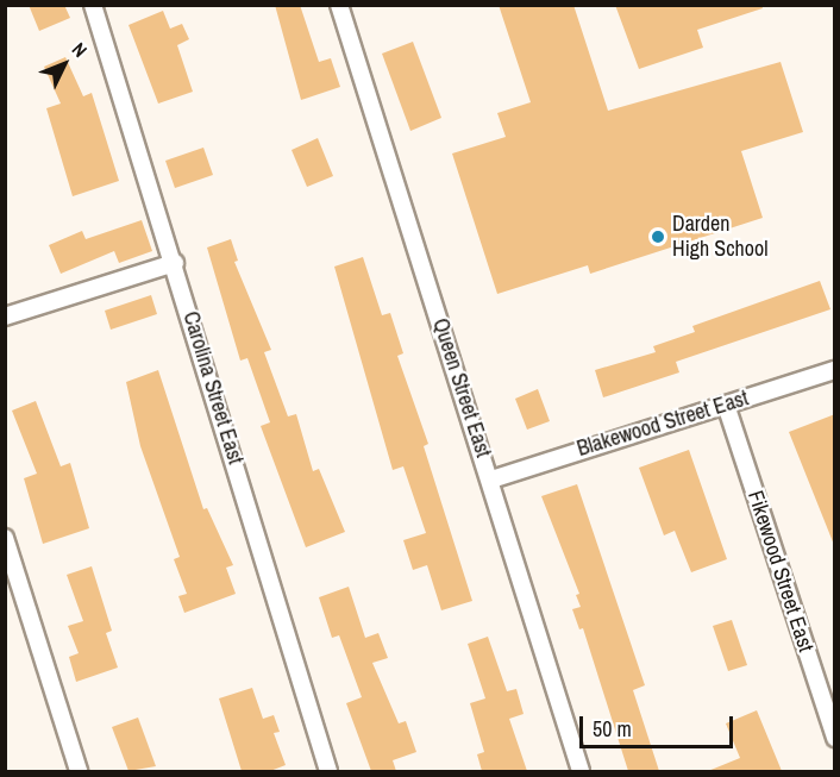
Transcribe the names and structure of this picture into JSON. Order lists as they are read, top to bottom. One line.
{"streets":{"street":["Carolina Street East","Queen Street East","Blakewood Street East","Fikewood Street East"]},"crossings":[["Queen Street East","Blakewood Street East"],["Blakewood Street East","Fikewood Street East"]],"places":["Darden High School"],"scale_bar":"50 m","north":"top right"}
